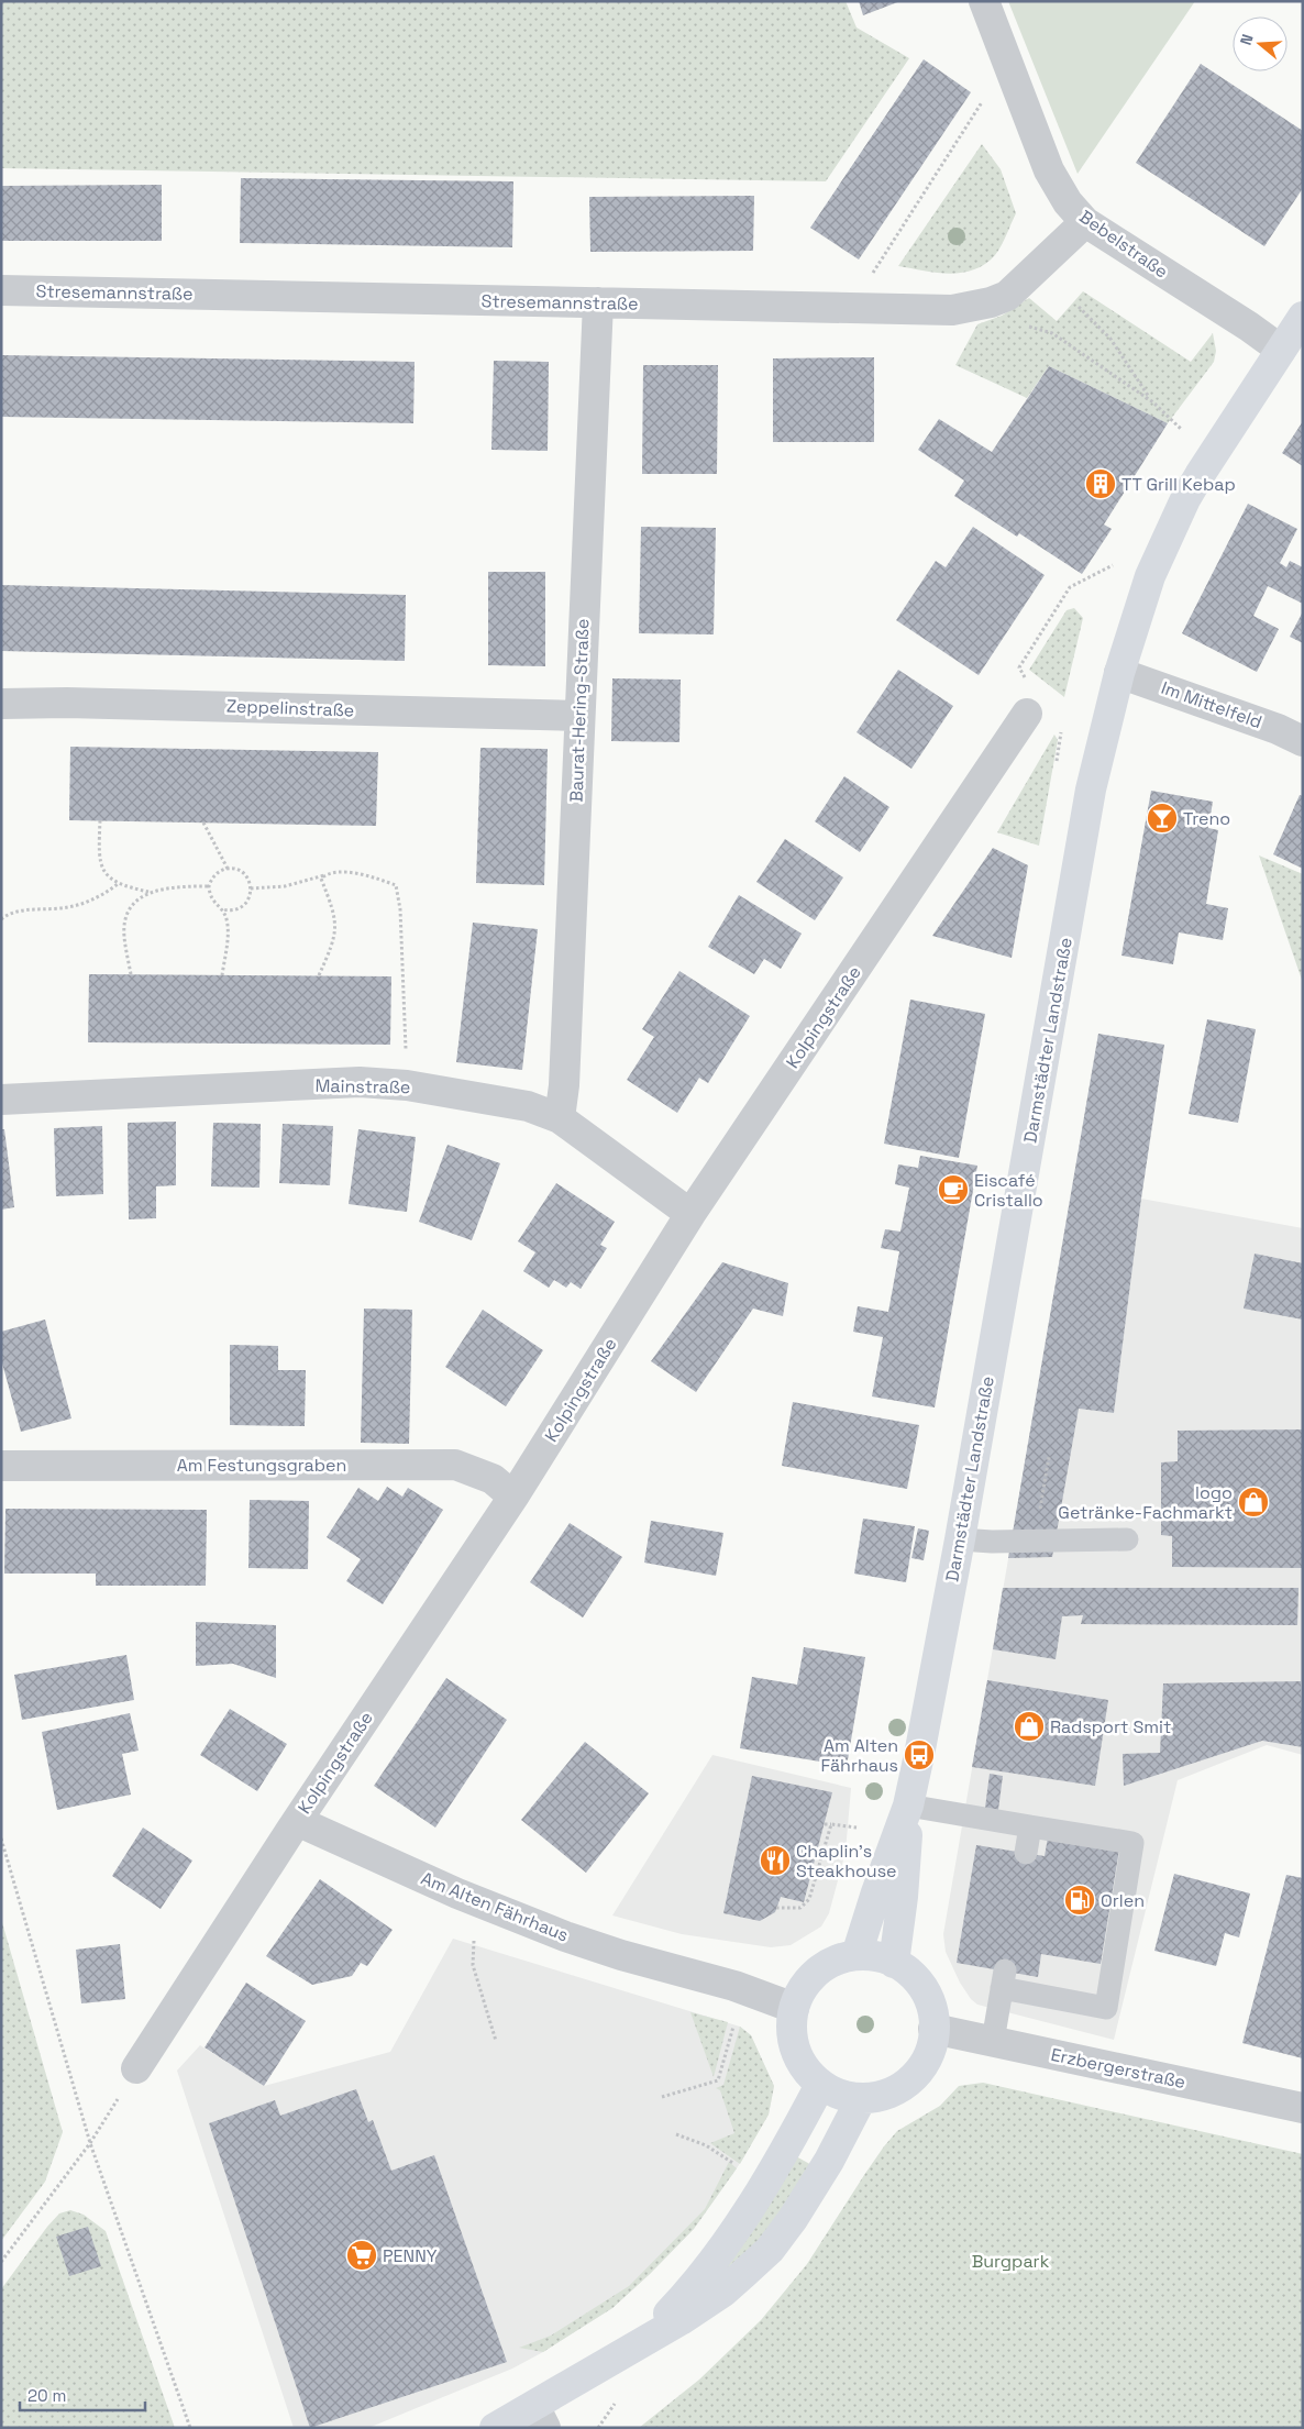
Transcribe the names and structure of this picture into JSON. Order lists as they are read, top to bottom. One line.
{"streets":{"main road":["Darmstädter Landstraße"],"street":["Bebelstraße","Stresemannstraße","Im Mittelfeld","Zeppelinstraße","Baurat-Hering-Straße","Kolpingstraße","Mainstraße","Am Festungsgraben","Am Alten Fährhaus","Erzbergerstraße"]},"crossings":[["Bebelstraße","Stresemannstraße"],["Bebelstraße","Darmstädter Landstraße"],["Stresemannstraße","Baurat-Hering-Straße"],["Im Mittelfeld","Darmstädter Landstraße"],["Zeppelinstraße","Baurat-Hering-Straße"],["Baurat-Hering-Straße","Mainstraße"],["Kolpingstraße","Mainstraße"],["Kolpingstraße","Am Festungsgraben"],["Kolpingstraße","Am Alten Fährhaus"],["Darmstädter Landstraße","Am Alten Fährhaus"],["Darmstädter Landstraße","Erzbergerstraße"],["Am Alten Fährhaus","Erzbergerstraße"]],"parks":["Burgpark"],"places":{"building":["TT Grill Kebap"],"bar":["Treno"],"cafe":["Eiscafé Cristallo"],"shop":["logo Getränke-Fachmarkt","Radsport Smit"],"bus stop":["Am Alten Fährhaus"],"restaurant":["Chaplin's Steakhouse"],"fuel station":["Orlen"],"supermarket":["PENNY"]},"scale_bar":"20 m","north":"left"}
